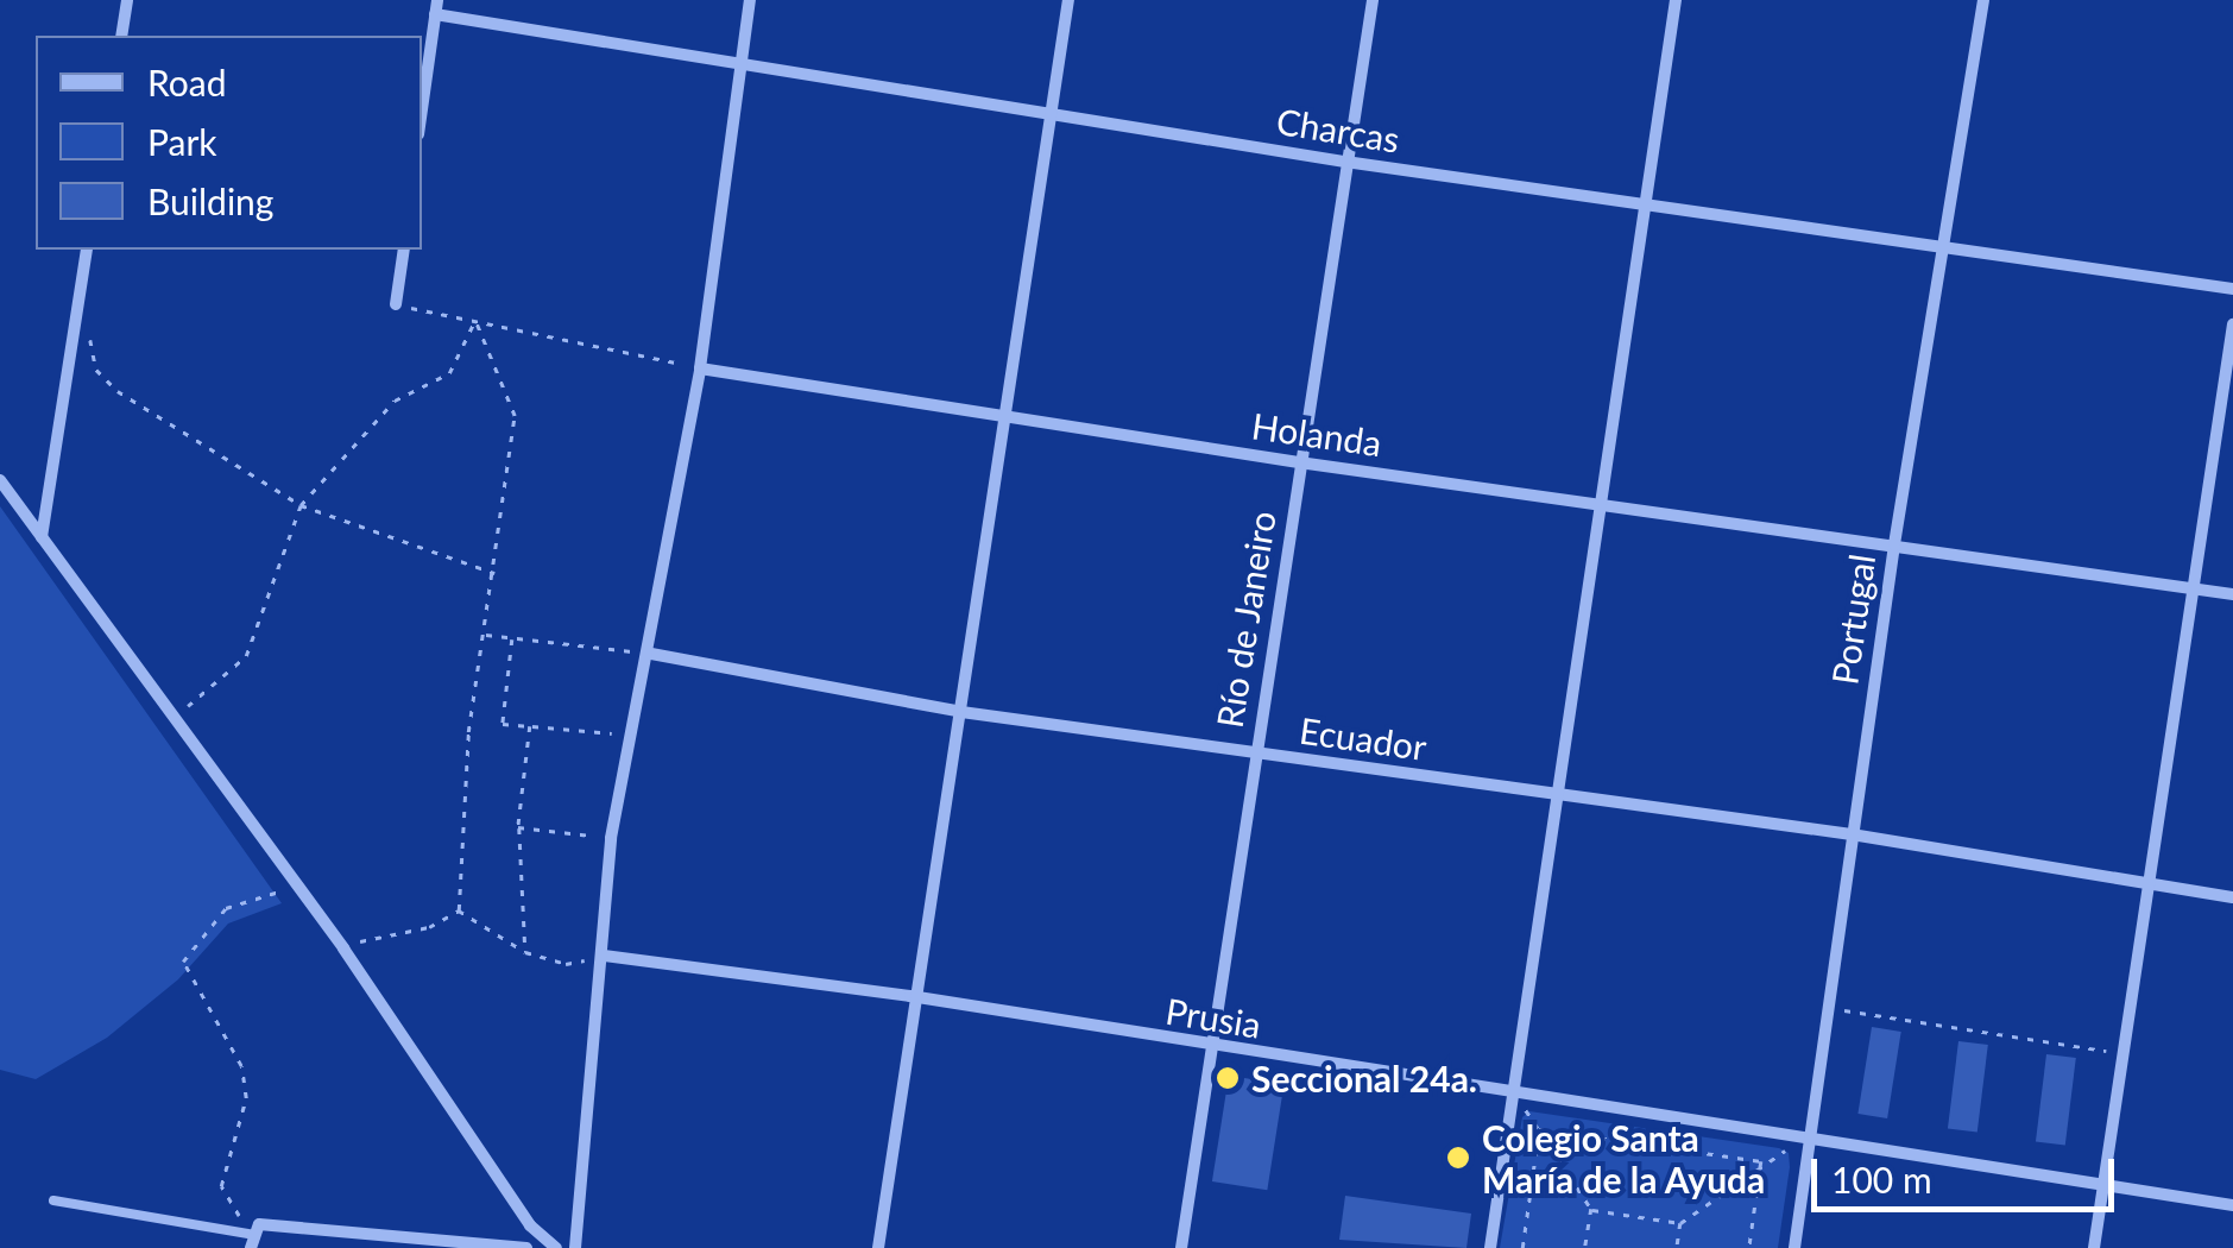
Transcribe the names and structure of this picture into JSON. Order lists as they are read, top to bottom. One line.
{"streets":{"street":["Charcas","Holanda","Río de Janeiro","Portugal","Ecuador","Prusia"]},"crossings":[["Charcas","Río de Janeiro"],["Charcas","Portugal"],["Holanda","Río de Janeiro"],["Holanda","Portugal"],["Río de Janeiro","Ecuador"],["Río de Janeiro","Prusia"],["Portugal","Ecuador"],["Portugal","Prusia"]],"places":["Seccional 24a.","Colegio Santa María de la Ayuda"],"legend":["Road","Park","Building"],"scale_bar":"100 m"}
